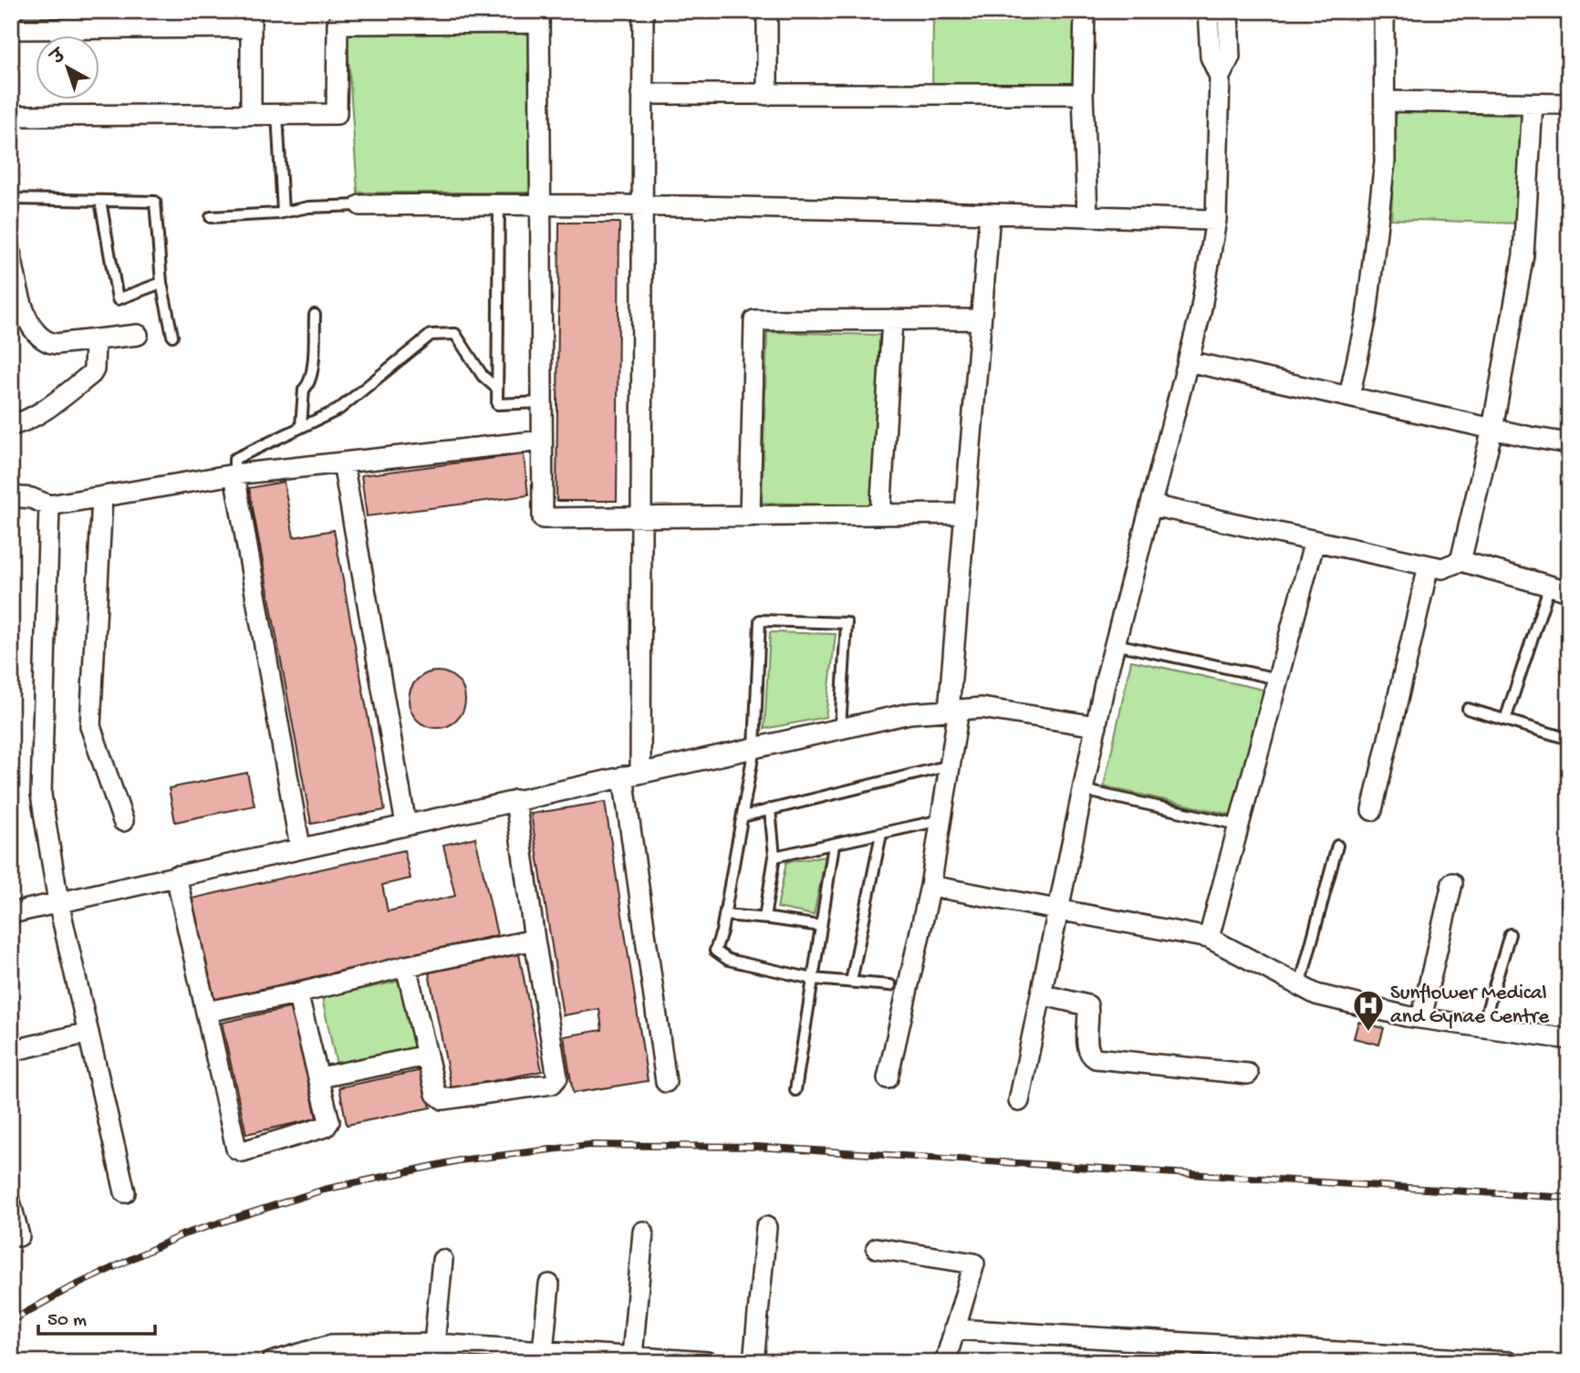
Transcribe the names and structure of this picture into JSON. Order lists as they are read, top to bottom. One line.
{"places":{"hospital":["Sunflower Medical and Gynae Centre"]},"scale_bar":"50 m","north":"top left"}
